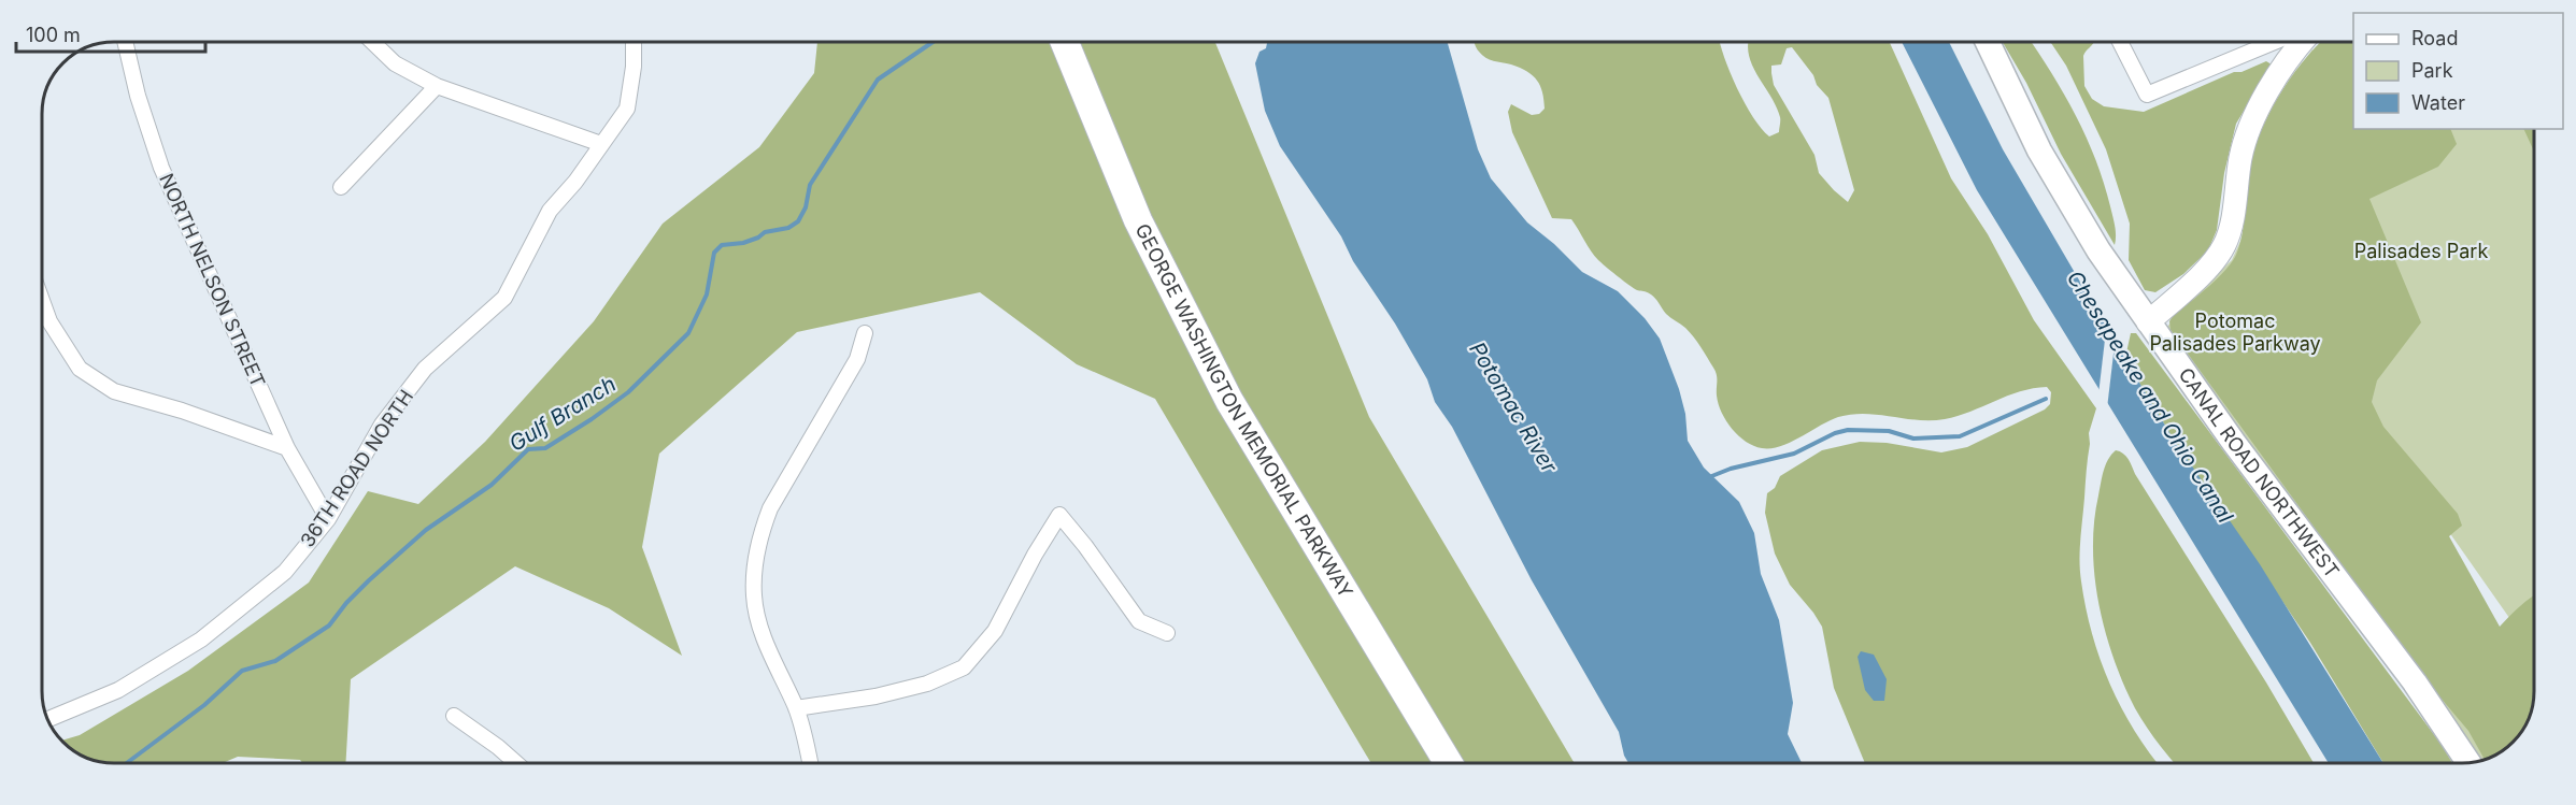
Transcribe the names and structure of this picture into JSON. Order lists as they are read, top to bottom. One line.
{"streets":{"highway":["GEORGE WASHINGTON MEMORIAL PARKWAY","CANAL ROAD NORTHWEST"],"street":["NORTH NELSON STREET","36TH ROAD NORTH"]},"crossings":[["NORTH NELSON STREET","36TH ROAD NORTH"]],"water":["Chesapeake and Ohio Canal","Potomac River","Gulf Branch"],"parks":["Palisades Park","Potomac Palisades Parkway"],"legend":["Road","Park","Water"],"scale_bar":"100 m"}
